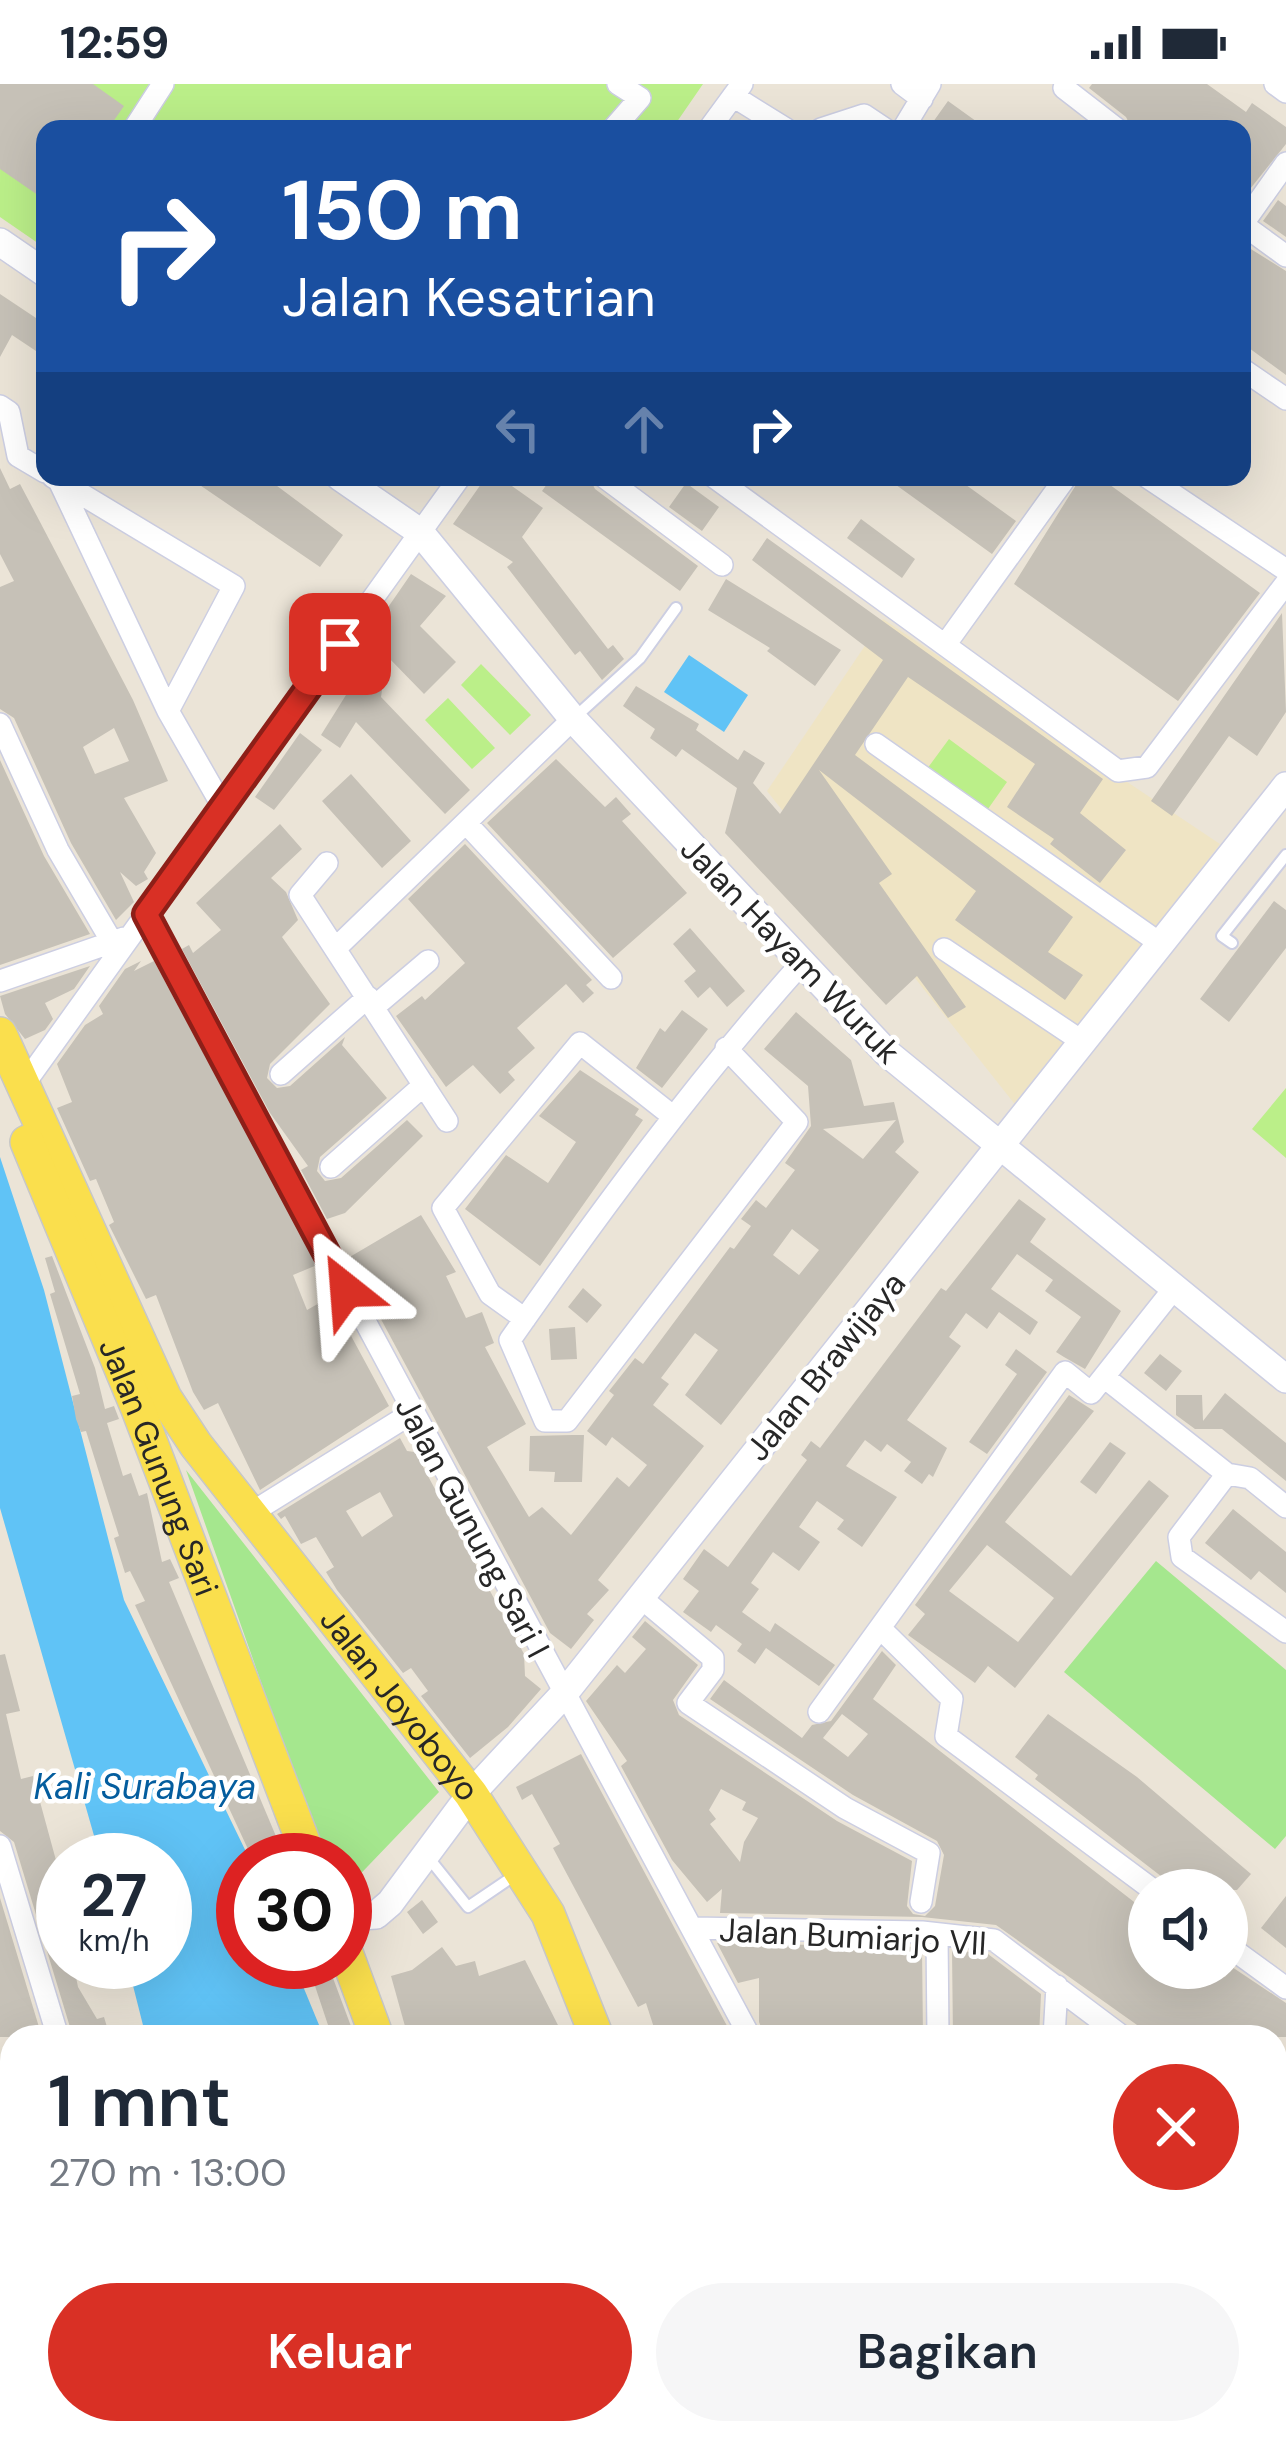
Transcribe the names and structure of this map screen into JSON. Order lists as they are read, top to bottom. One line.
{"streets":{"main road":["Jalan Gunung Sari","Jalan Joyoboyo"],"street":["Jalan Hayam Wuruk","Jalan Brawijaya","Jalan Gunung Sari I","Jalan Bumiarjo VII"]},"crossings":[["Jalan Hayam Wuruk","Jalan Brawijaya"],["Jalan Brawijaya","Jalan Gunung Sari I"],["Jalan Brawijaya","Jalan Joyoboyo"],["Jalan Gunung Sari","Jalan Joyoboyo"],["Jalan Gunung Sari I","Jalan Bumiarjo VII"]],"water":["Kali Surabaya"],"page":{"status":"12:59","turn":["150 m","Jalan Kesatrian"],"speed":"27 km/h","limit":"30","heading":["1 mnt","270 m · 13:00"],"buttons":["Keluar","Bagikan"]}}
